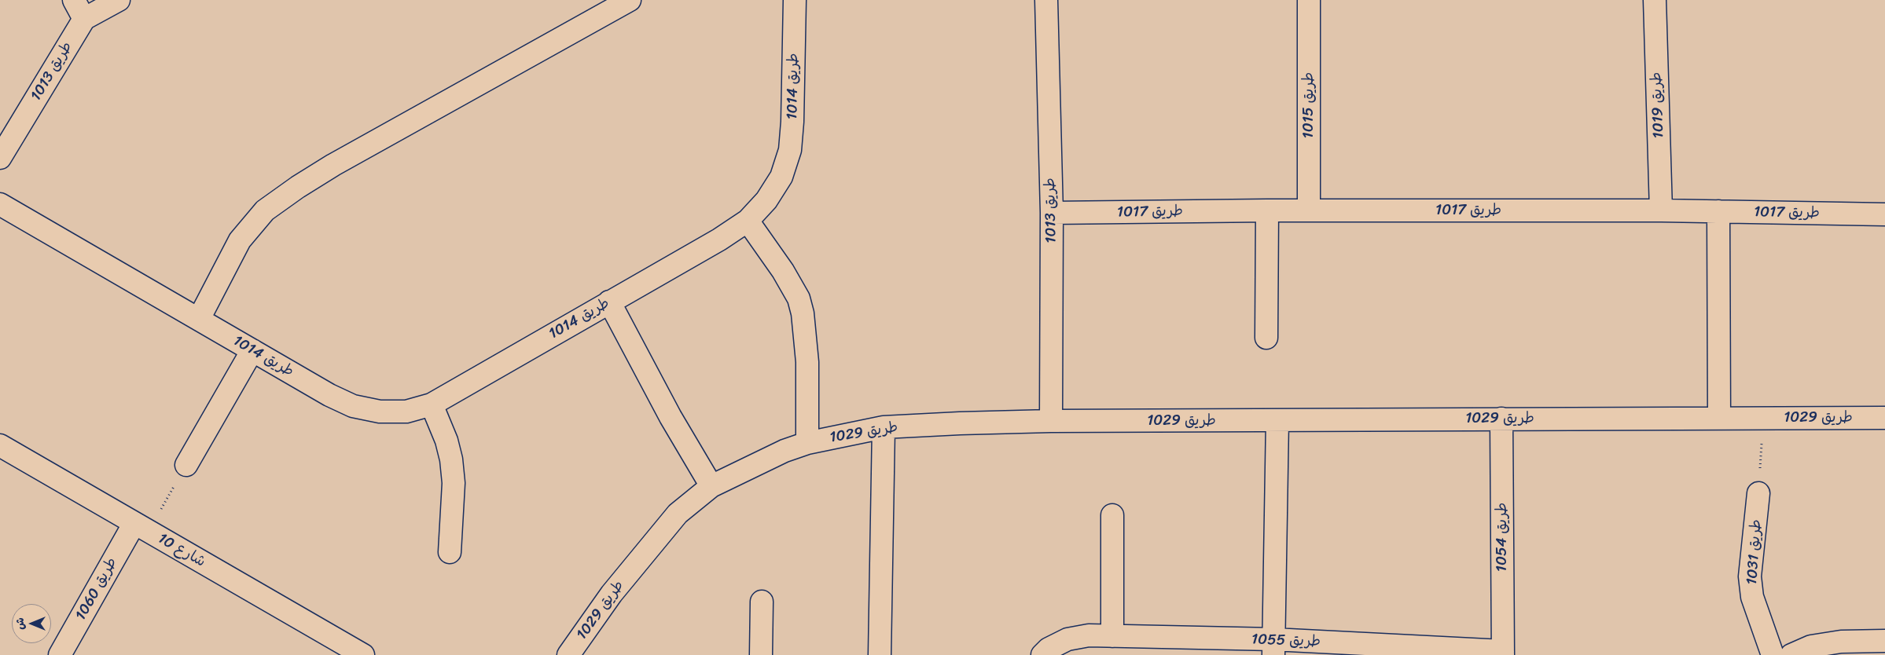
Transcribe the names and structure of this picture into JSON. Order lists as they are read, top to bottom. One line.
{"streets":{"street":["طريق 1013","طريق 1014","طريق 1015","طريق 1019","طريق 1017","طريق 1029","طريق 1054","شارع 10","طريق 1031","طريق 1060","طريق 1055"]},"crossings":[["طريق 1013","طريق 1017"],["طريق 1013","طريق 1029"],["طريق 1015","طريق 1017"],["طريق 1019","طريق 1017"],["طريق 1029","طريق 1054"],["طريق 1054","طريق 1055"],["شارع 10","طريق 1060"]],"north":"left"}
